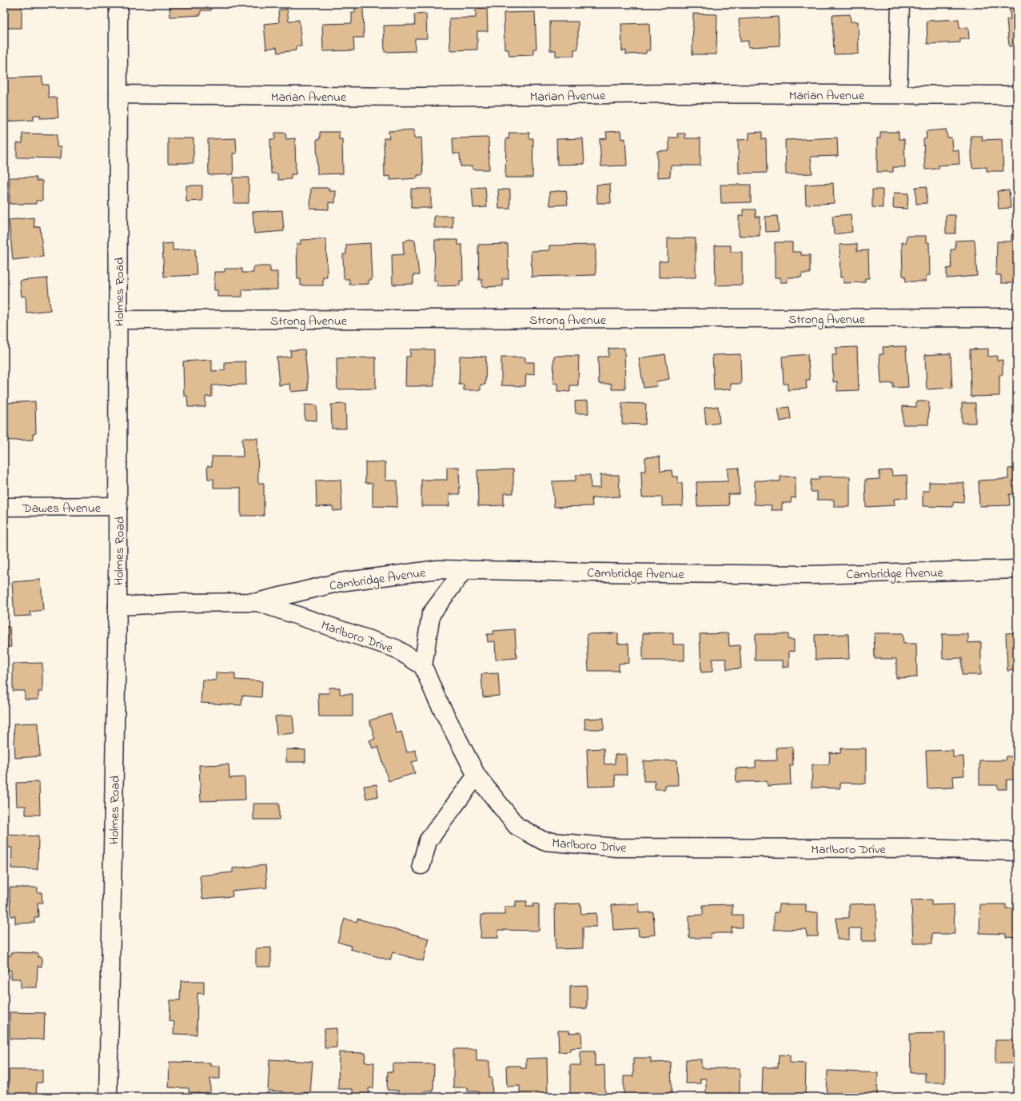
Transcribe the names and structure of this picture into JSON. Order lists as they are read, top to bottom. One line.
{"streets":{"street":["Marian Avenue","Holmes Road","Strong Avenue","Dawes Avenue","Cambridge Avenue","Marlboro Drive"]},"crossings":[["Marian Avenue","Holmes Road"],["Holmes Road","Strong Avenue"],["Holmes Road","Dawes Avenue"],["Holmes Road","Marlboro Drive"],["Cambridge Avenue","Marlboro Drive"]]}
